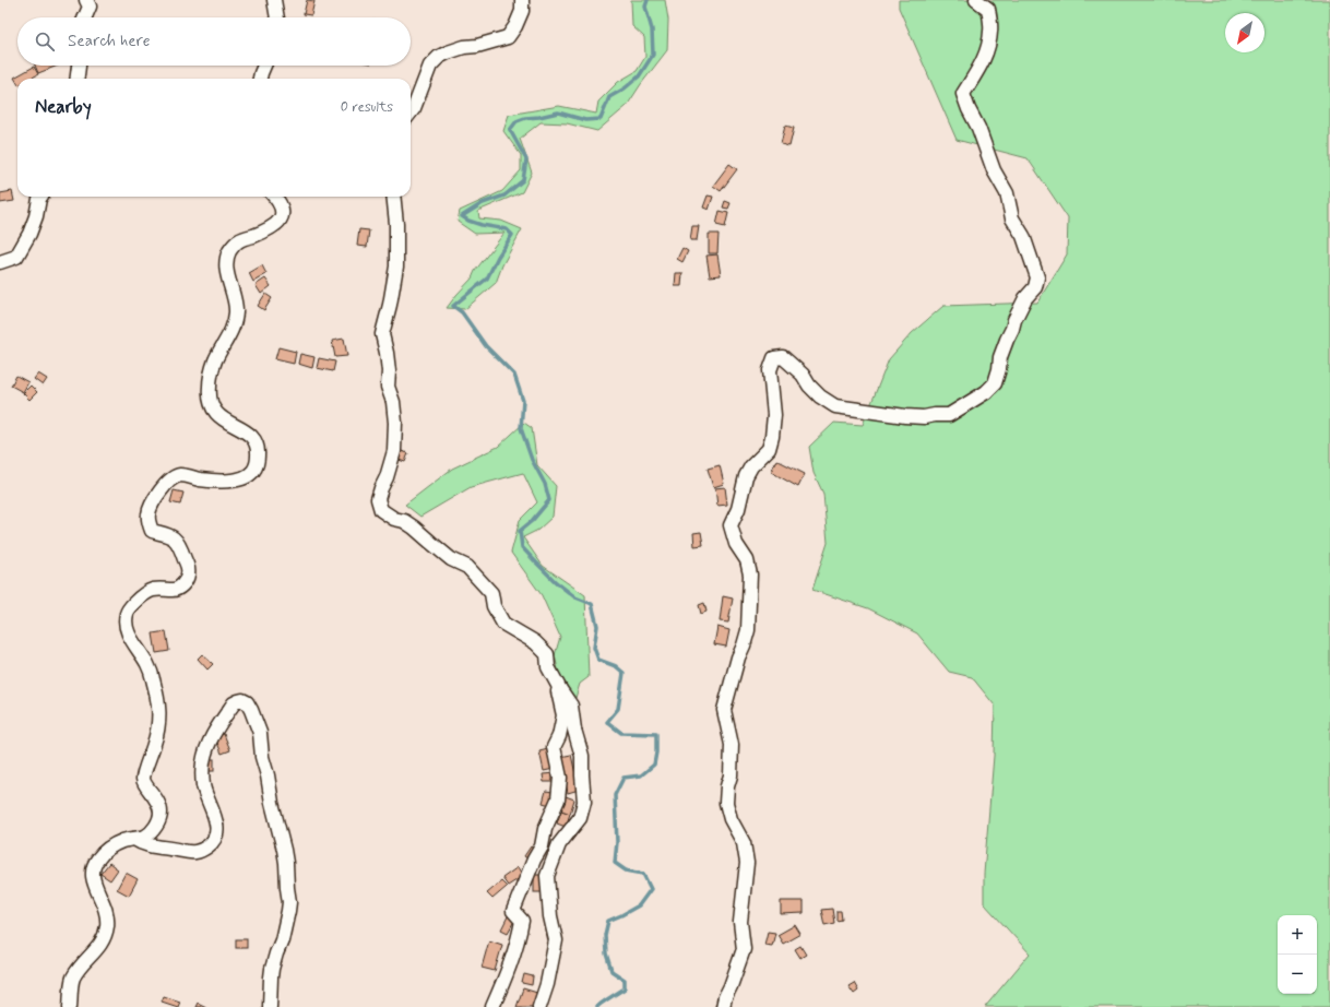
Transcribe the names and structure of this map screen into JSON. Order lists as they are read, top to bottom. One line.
{"north":"bottom left","page":{"search":"Search here","heading":["Nearby","0 results"],"map_buttons":["+","−"]}}
